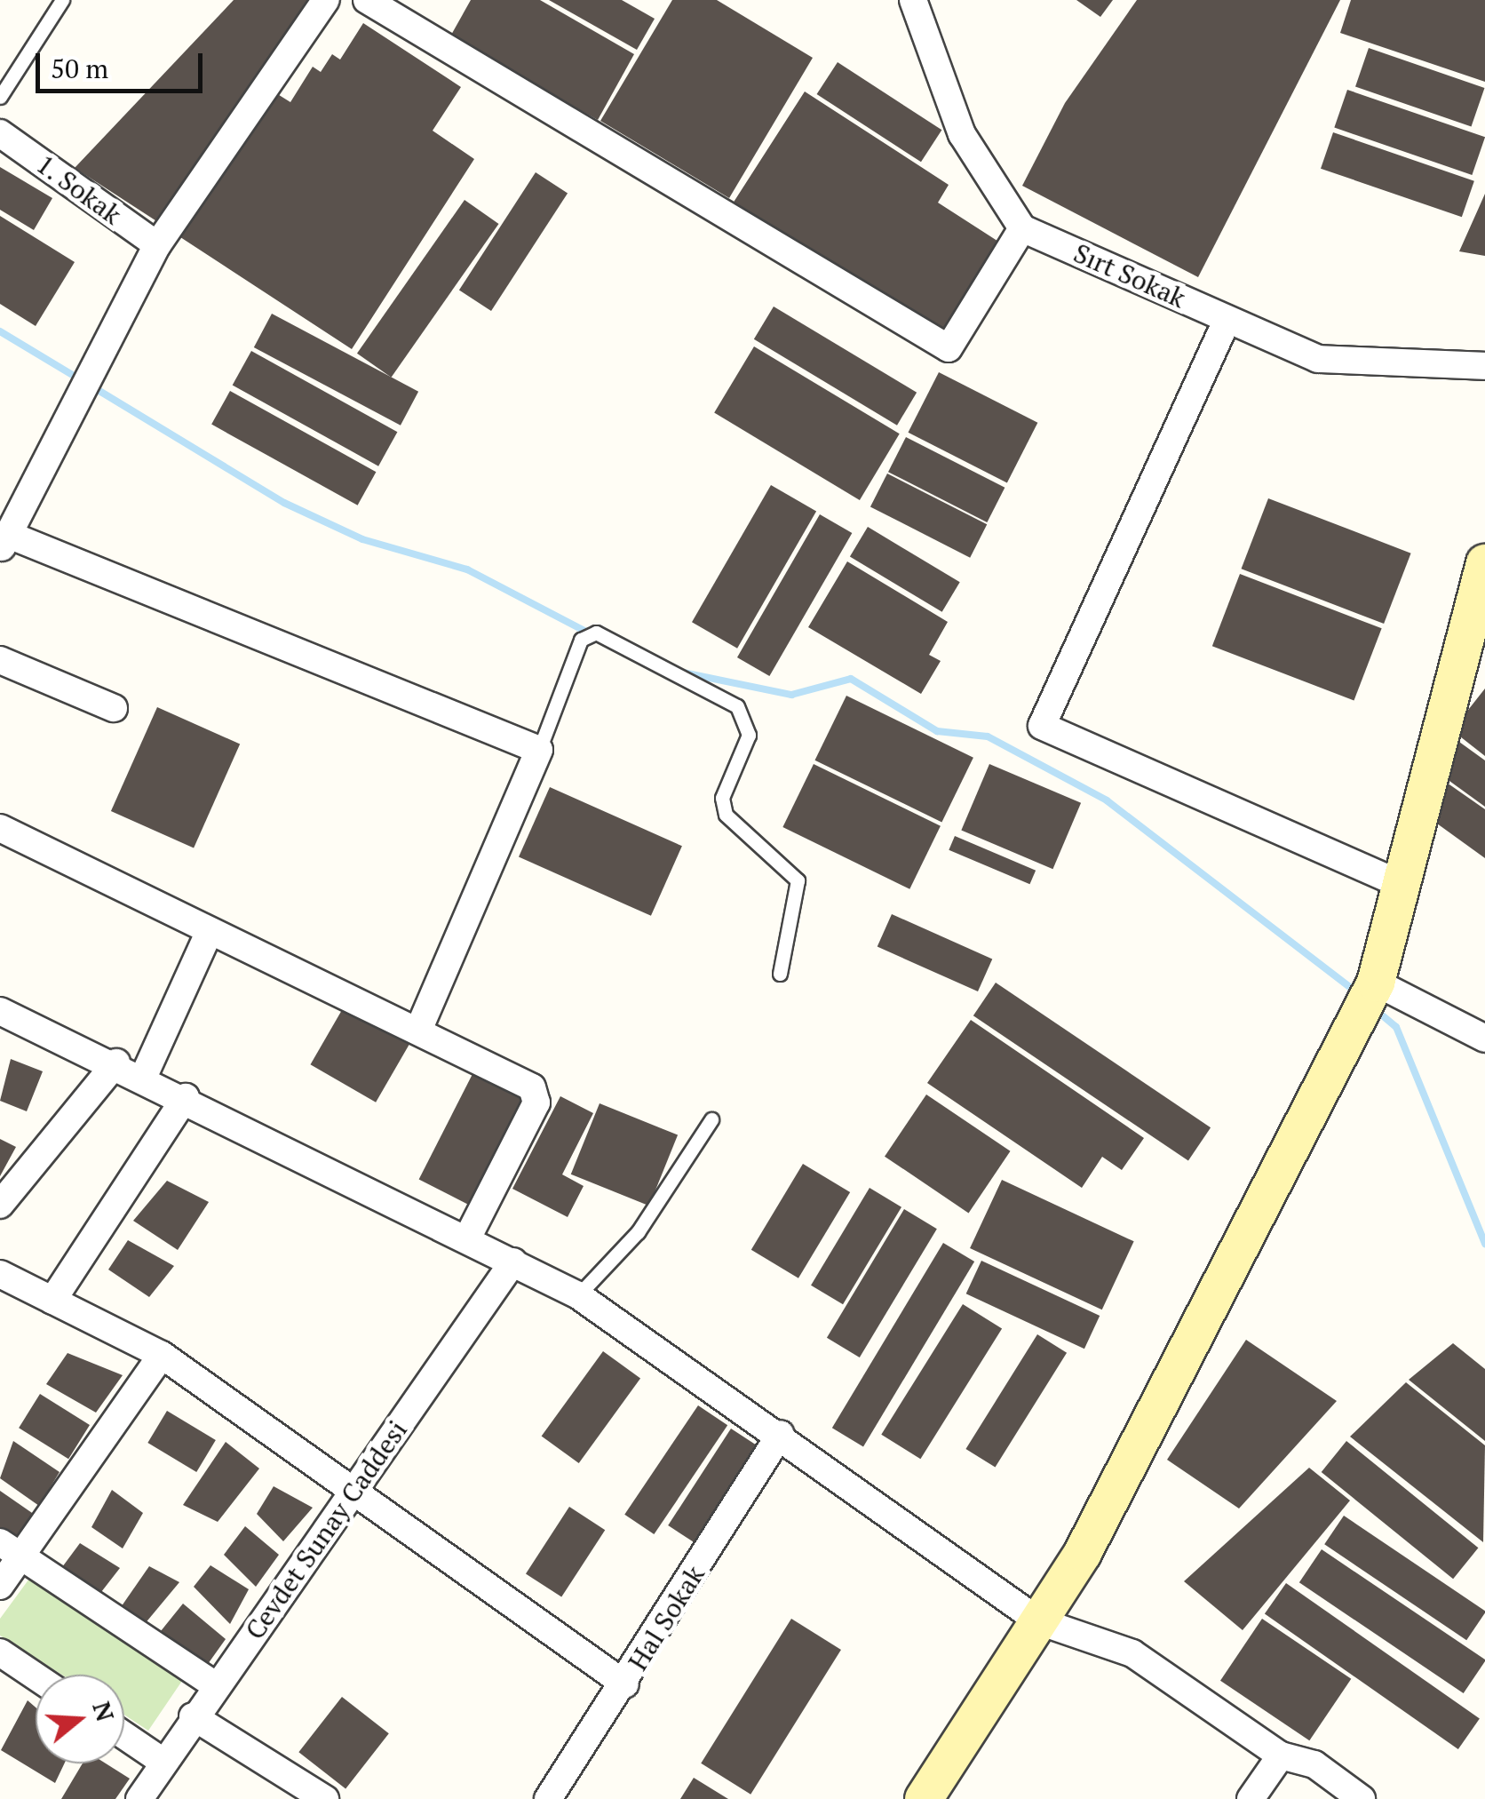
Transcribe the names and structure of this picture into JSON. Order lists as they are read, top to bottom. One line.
{"streets":{"street":["1. Sokak","Sırt Sokak","Cevdet Sunay Caddesi","Hal Sokak"]},"scale_bar":"50 m","north":"right"}
